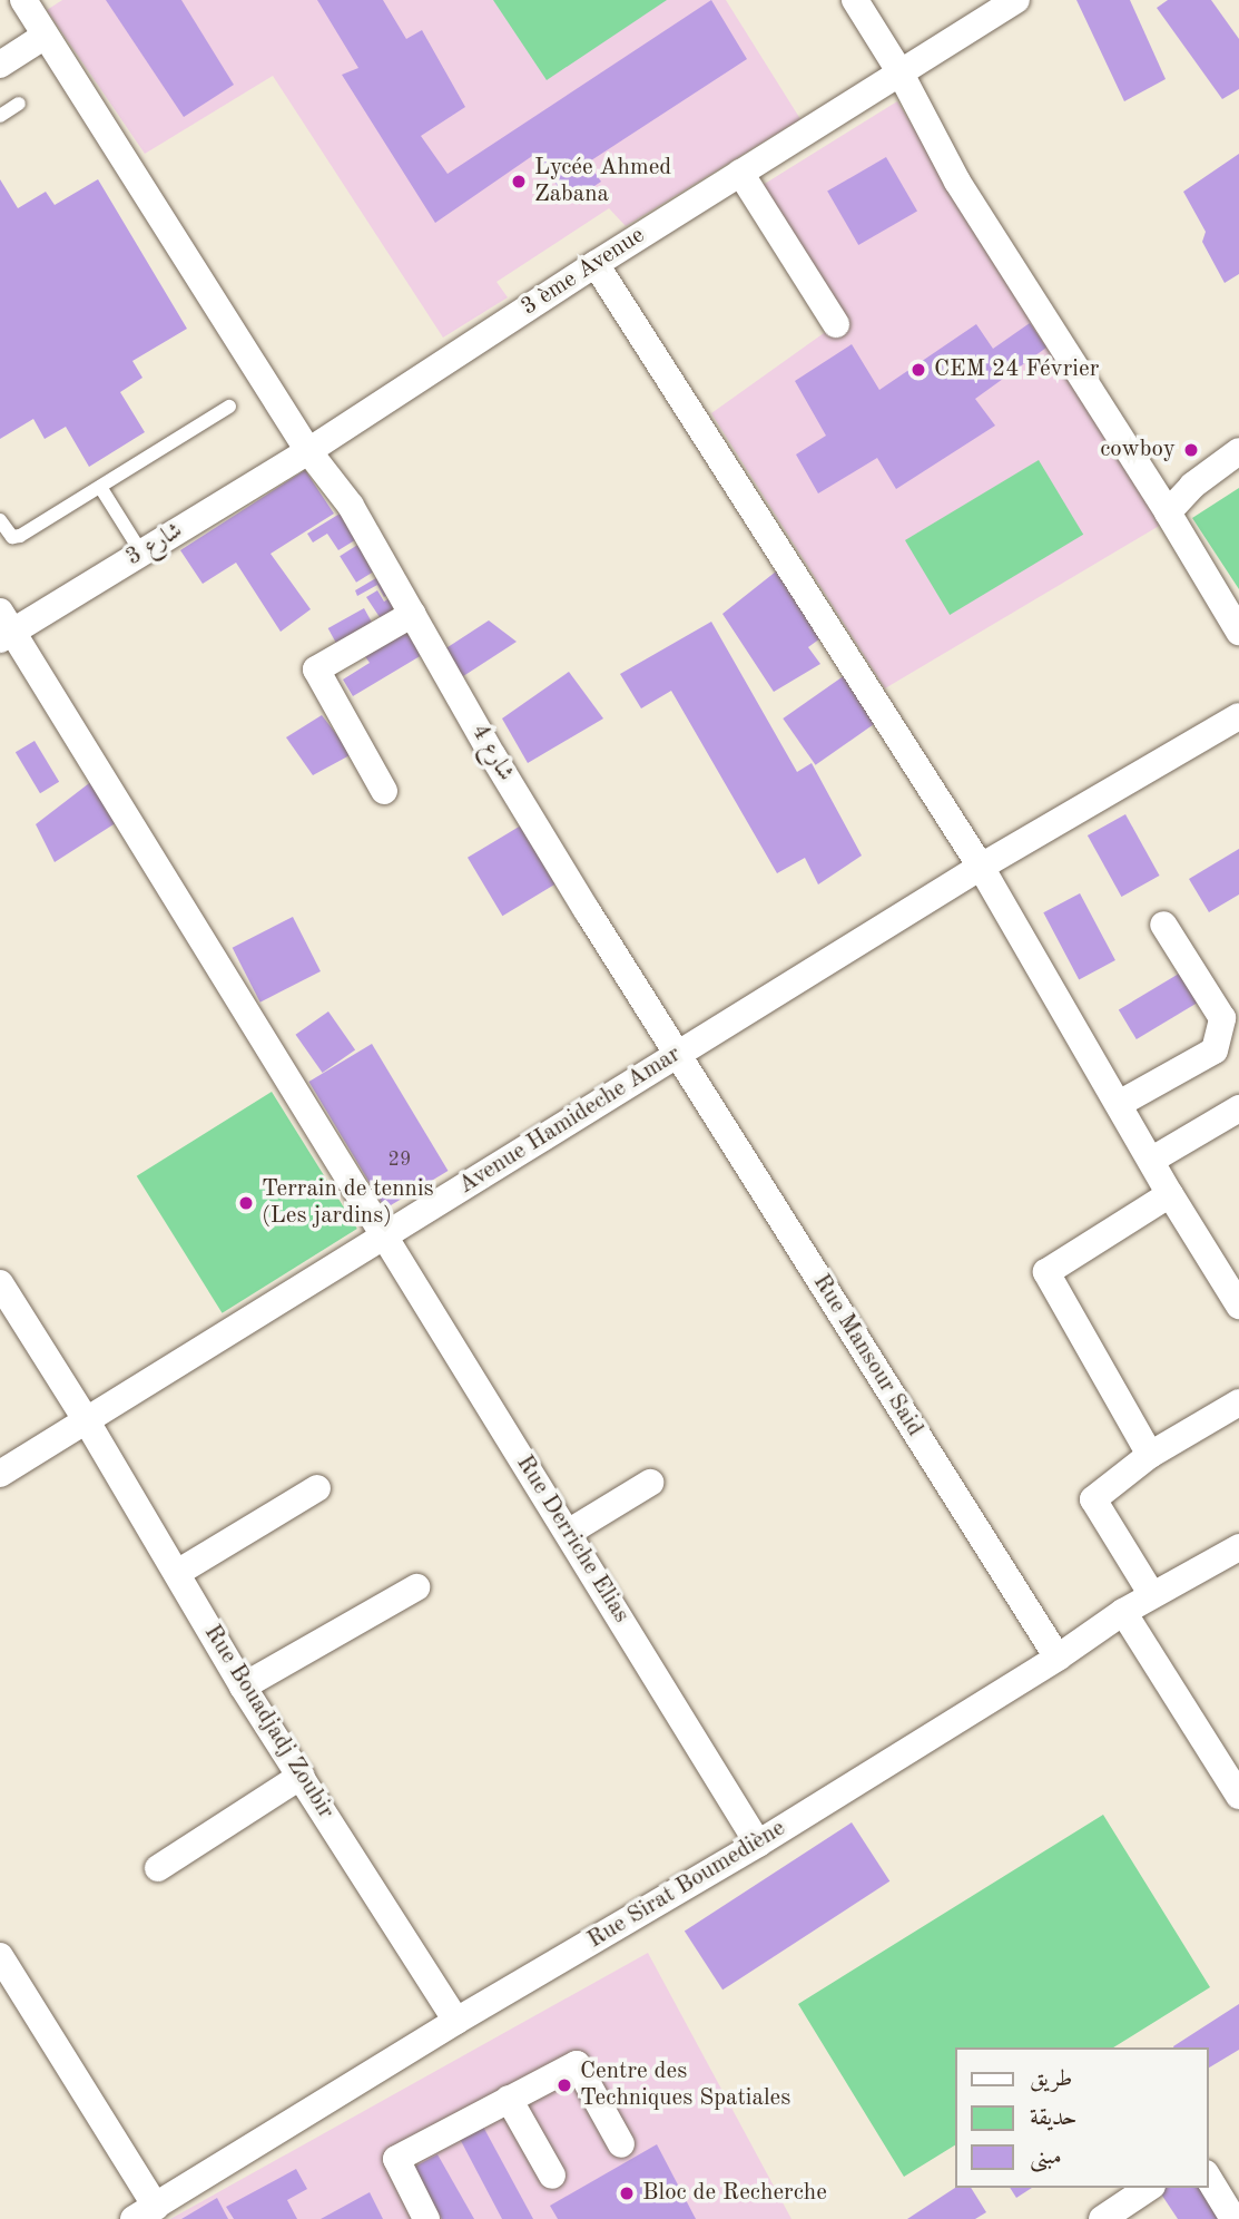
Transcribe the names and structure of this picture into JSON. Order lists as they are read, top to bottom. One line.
{"streets":{"street":["3 ème Avenue","شارع 3","شارع 4","Avenue Hamideche Amar","Rue Mansour Said","Rue Derriche Elias","Rue Bouadjadj Zoubir","Rue Sirat Boumediène"]},"crossings":[["3 ème Avenue","شارع 3"],["3 ème Avenue","شارع 4"],["شارع 3","شارع 4"],["شارع 3","Rue Derriche Elias"],["شارع 4","Avenue Hamideche Amar"],["شارع 4","Rue Mansour Said"],["Avenue Hamideche Amar","Rue Mansour Said"],["Avenue Hamideche Amar","Rue Derriche Elias"],["Avenue Hamideche Amar","Rue Bouadjadj Zoubir"],["Rue Mansour Said","Rue Sirat Boumediène"],["Rue Derriche Elias","Rue Sirat Boumediène"],["Rue Bouadjadj Zoubir","Rue Sirat Boumediène"]],"places":["Lycée Ahmed Zabana","CEM 24 Février","cowboy","Terrain de tennis (Les jardins)","Centre des Techniques Spatiales","Bloc de Recherche"],"house_numbers":["29"],"legend":["طريق","حديقة","مبنى"]}
